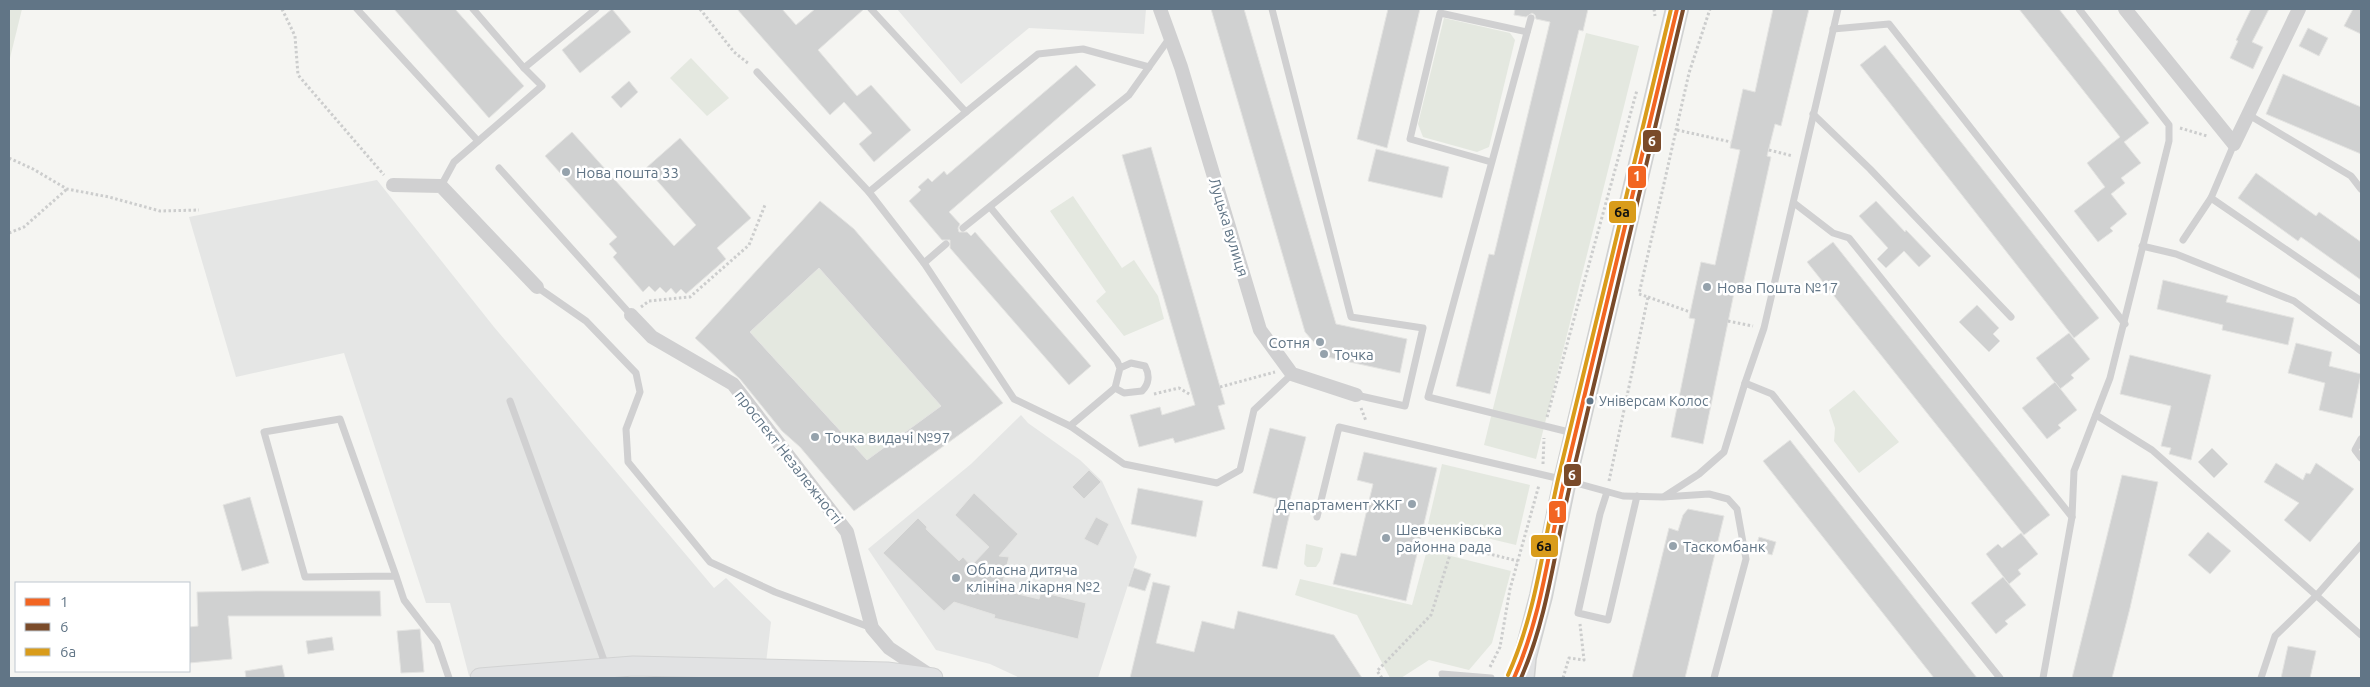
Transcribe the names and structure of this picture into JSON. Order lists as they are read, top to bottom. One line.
{"streets":{"street":["Луцька вулиця","проспект Незалежності"]},"places":["Нова пошта 33","Нова Пошта №17","Сотня","Точка","Універсам Колос","Точка видачі №97","Департамент ЖКГ","Шевченківська районна рада","Таскомбанк","Обласна дитяча клініна лікарня №2"],"lines":["transit line 1","transit line 6а","transit line 6"],"legend":["1","6","6а"]}
